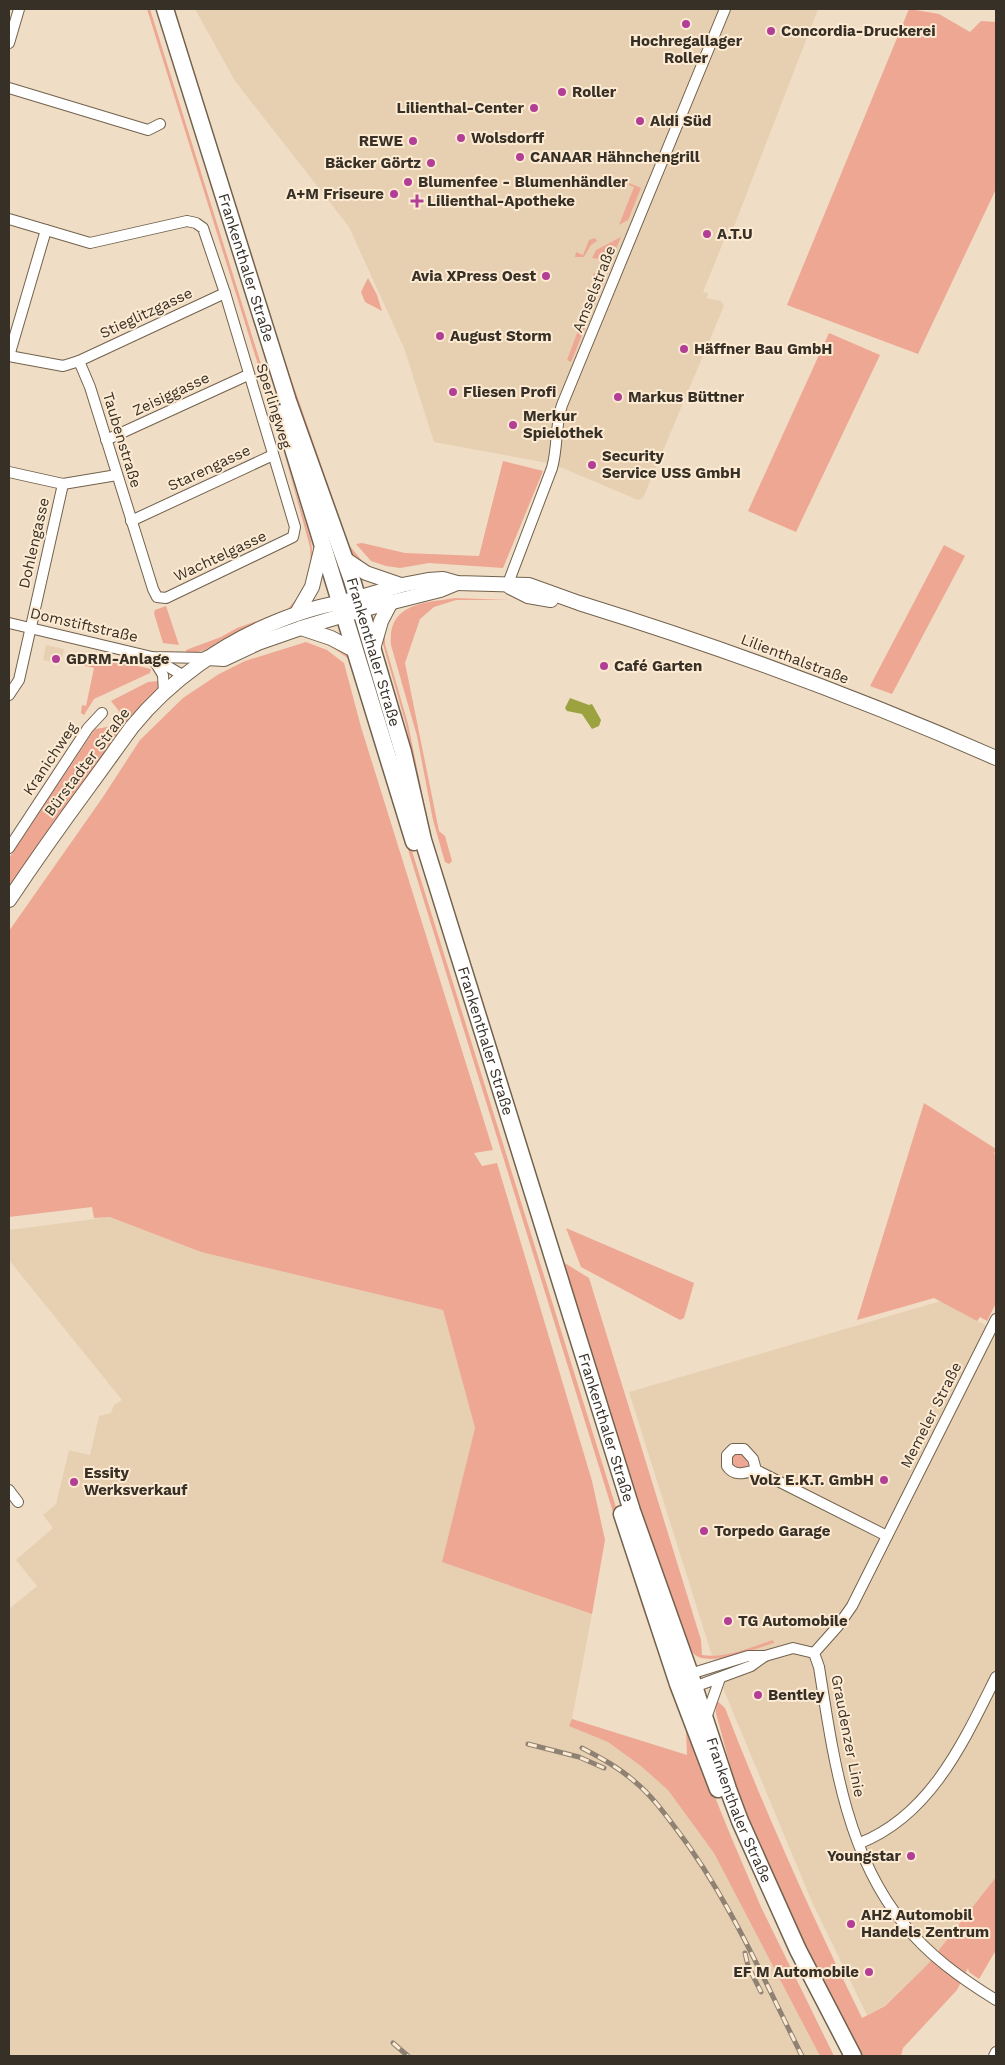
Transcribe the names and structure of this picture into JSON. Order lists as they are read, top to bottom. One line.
{"streets":{"main road":["Frankenthaler Straße"],"street":["Amselstraße","Stieglitzgasse","Zeisiggasse","Sperlingweg","Taubenstraße","Starengasse","Dohlengasse","Wachtelgasse","Domstiftstraße","Lilienthalstraße","Kranichweg","Bürstadter Straße","Memeler Straße","Graudenzer Linie"]},"crossings":[["Frankenthaler Straße","Lilienthalstraße"],["Frankenthaler Straße","Bürstadter Straße"],["Amselstraße","Lilienthalstraße"],["Stieglitzgasse","Sperlingweg"],["Stieglitzgasse","Taubenstraße"],["Zeisiggasse","Sperlingweg"],["Zeisiggasse","Taubenstraße"],["Sperlingweg","Starengasse"],["Sperlingweg","Wachtelgasse"],["Taubenstraße","Starengasse"],["Taubenstraße","Wachtelgasse"],["Dohlengasse","Domstiftstraße"],["Memeler Straße","Graudenzer Linie"]],"places":{"other":["Hochregallager Roller","Concordia-Druckerei","Roller","Lilienthal-Center","Aldi Süd","Wolsdorff","REWE","CANAAR Hähnchengrill","Bäcker Görtz","Blumenfee - Blumenhändler","A+M Friseure","A.T.U","Avia XPress Oest","August Storm","Häffner Bau GmbH","Fliesen Profi","Markus Büttner","Merkur Spielothek","Security Service USS GmbH","GDRM-Anlage","Café Garten","Volz E.K.T. GmbH","Essity Werksverkauf","Torpedo Garage","TG Automobile","Bentley","Youngstar","AHZ Automobil Handels Zentrum","EF M Automobile"],"health":["Lilienthal-Apotheke"]}}
